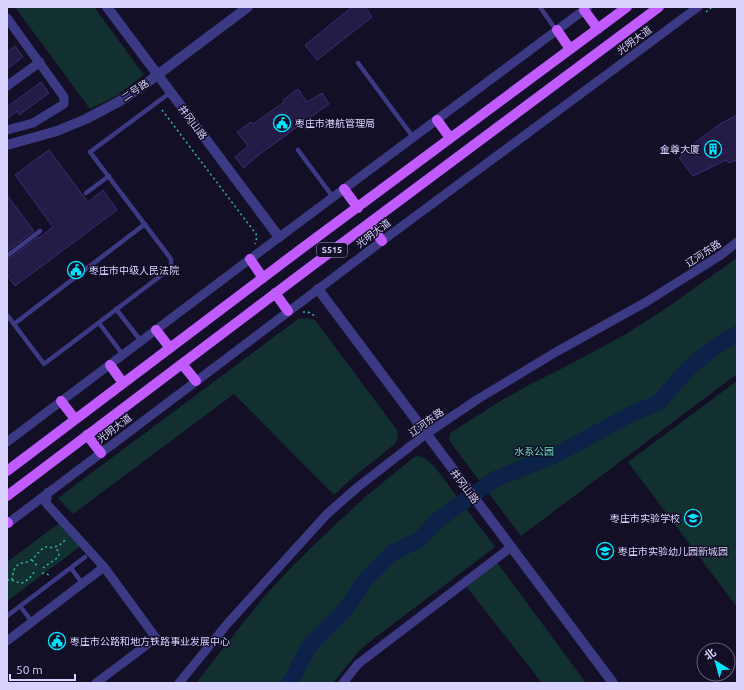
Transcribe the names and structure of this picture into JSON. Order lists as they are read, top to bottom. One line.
{"streets":{"main road":["光明大道","S515"],"street":["二号路","井冈山路","辽河东路"]},"crossings":[["光明大道","井冈山路"],["二号路","井冈山路"],["井冈山路","辽河东路"]],"parks":["水系公园"],"places":{"public building":["枣庄市港航管理局","枣庄市中级人民法院","枣庄市公路和地方铁路事业发展中心"],"building":["金尊大厦"],"school or university":["枣庄市实验学校","枣庄市实验幼儿园新城园"]},"scale_bar":"50 m","north":"top left"}
